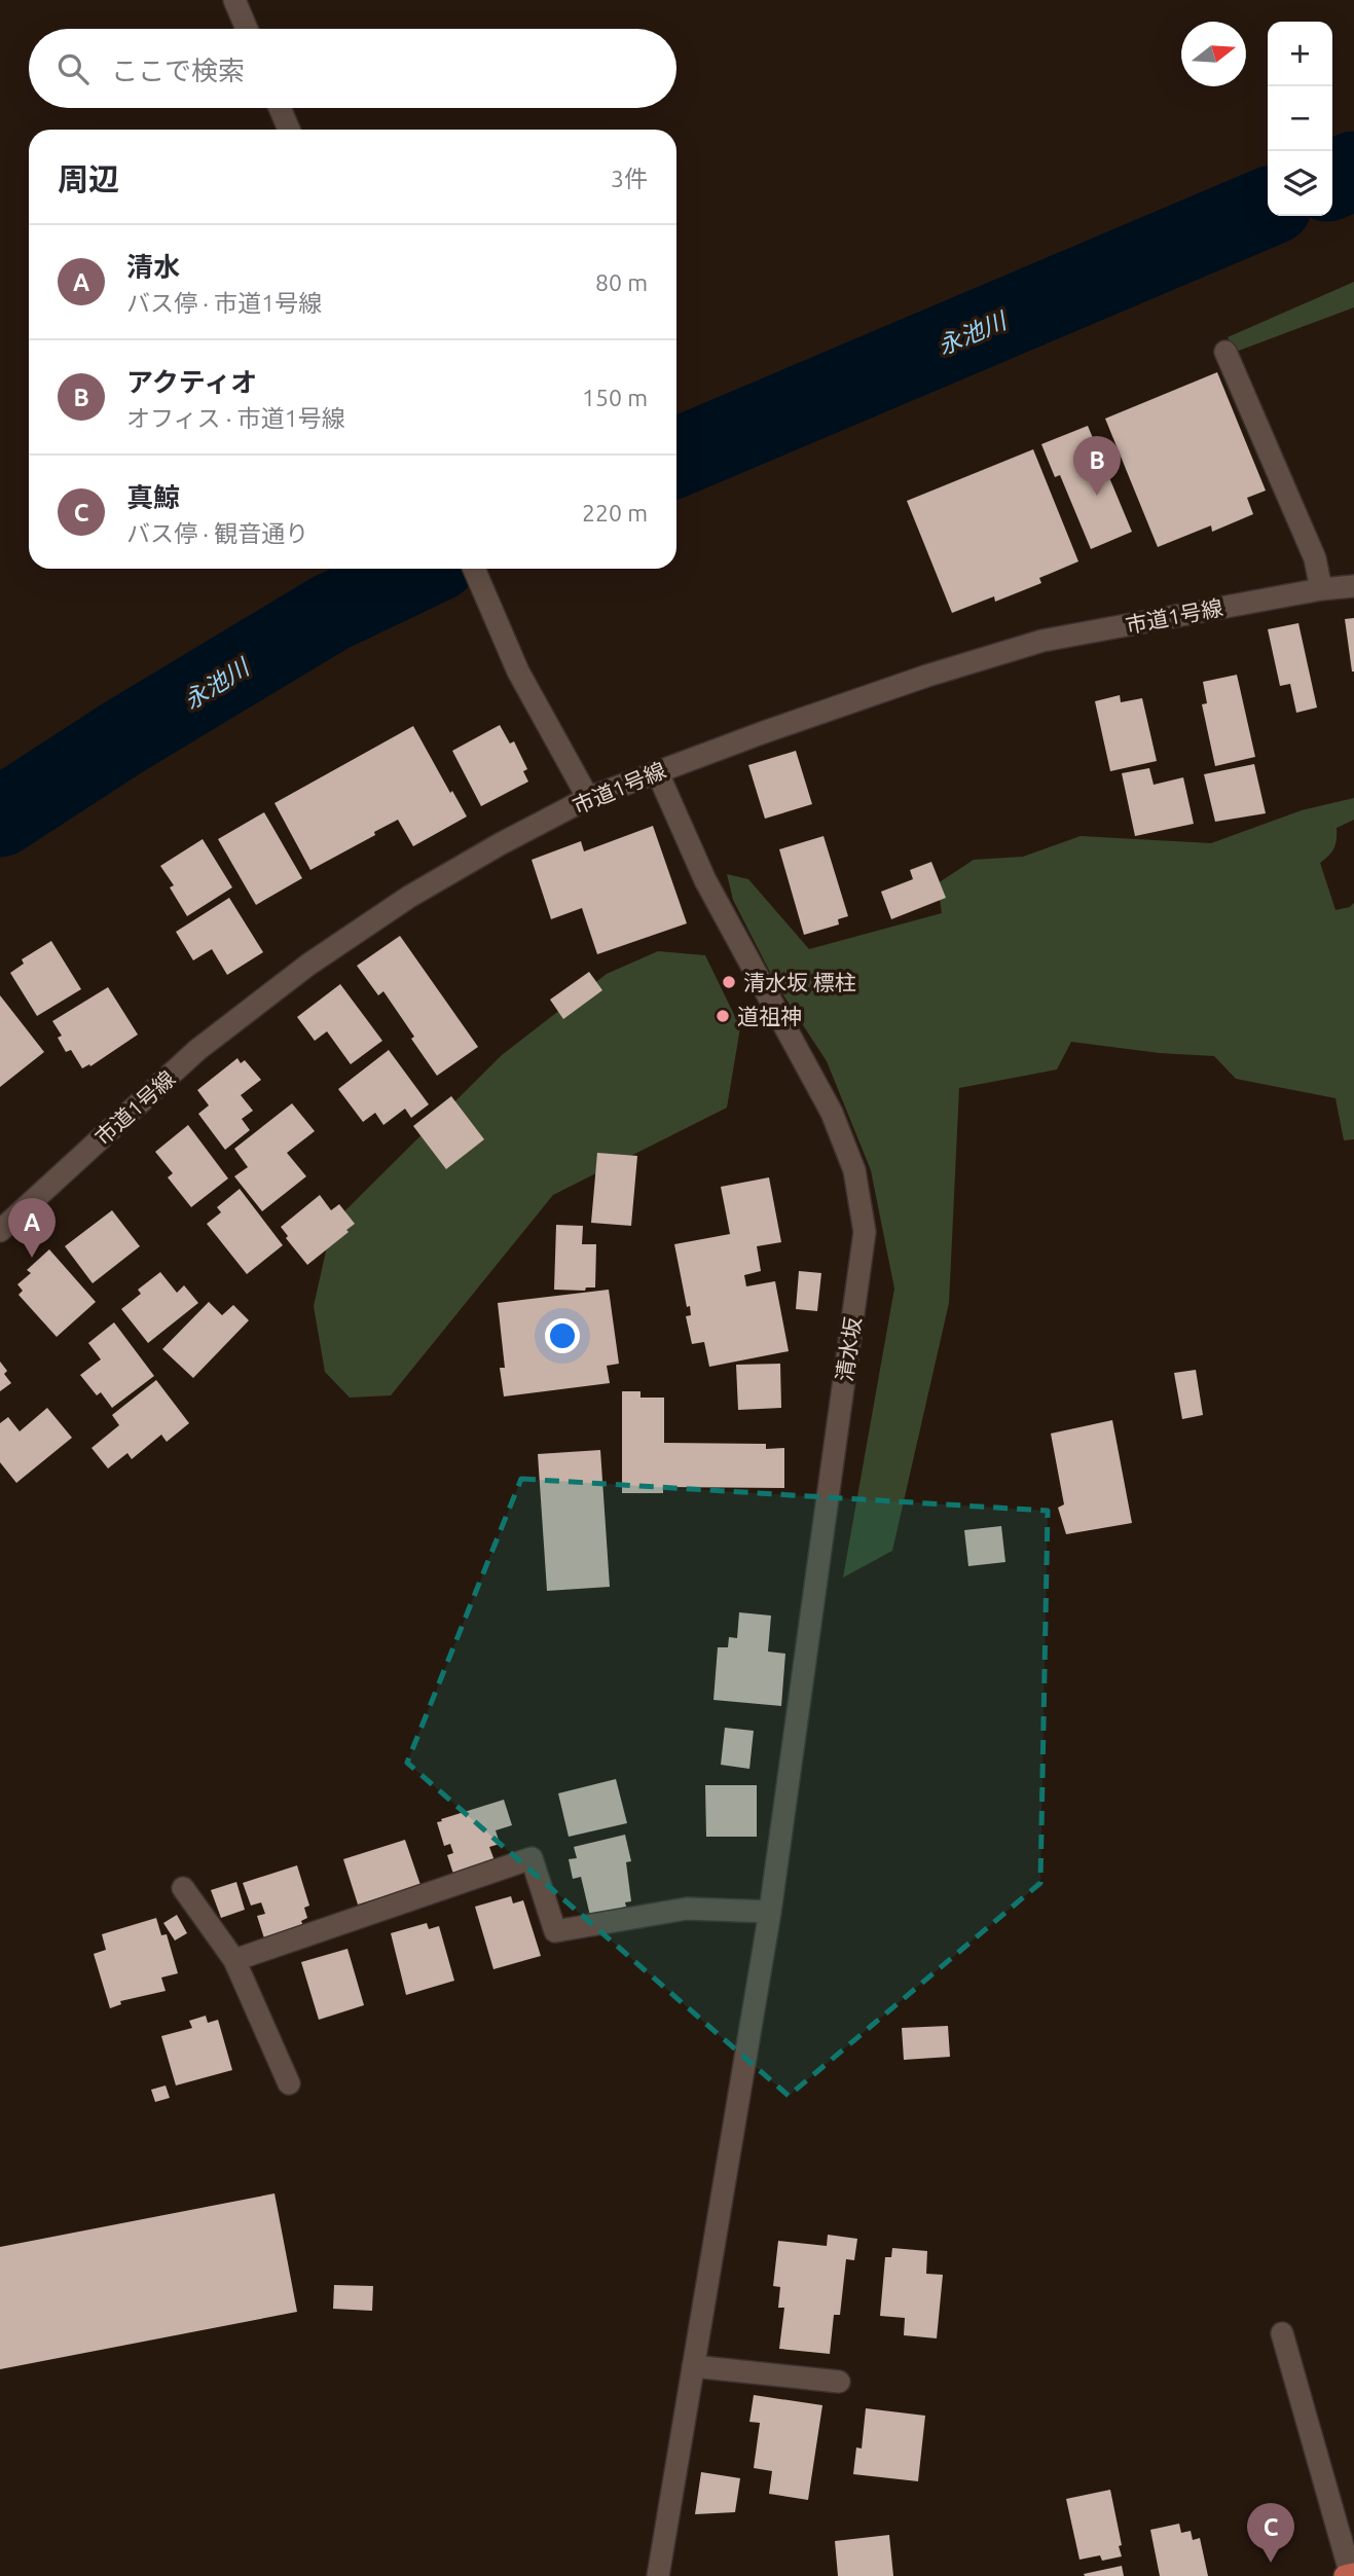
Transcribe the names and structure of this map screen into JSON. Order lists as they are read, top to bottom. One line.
{"streets":{"street":["市道1号線","清水坂"]},"crossings":[["市道1号線","清水坂"]],"water":["永池川"],"places":["清水坂 標柱","道祖神"],"north":"right","page":{"map_buttons":["+","−"],"search":"ここで検索","heading":["周辺","3件"],"list":[{"mark":"A","name":"清水","note":"バス停 · 市道1号線","value":"80 m"},{"mark":"B","name":"アクティオ","note":"オフィス · 市道1号線","value":"150 m"},{"mark":"C","name":"真鯨","note":"バス停 · 観音通り","value":"220 m"}],"pins":["B","A","C"]}}
